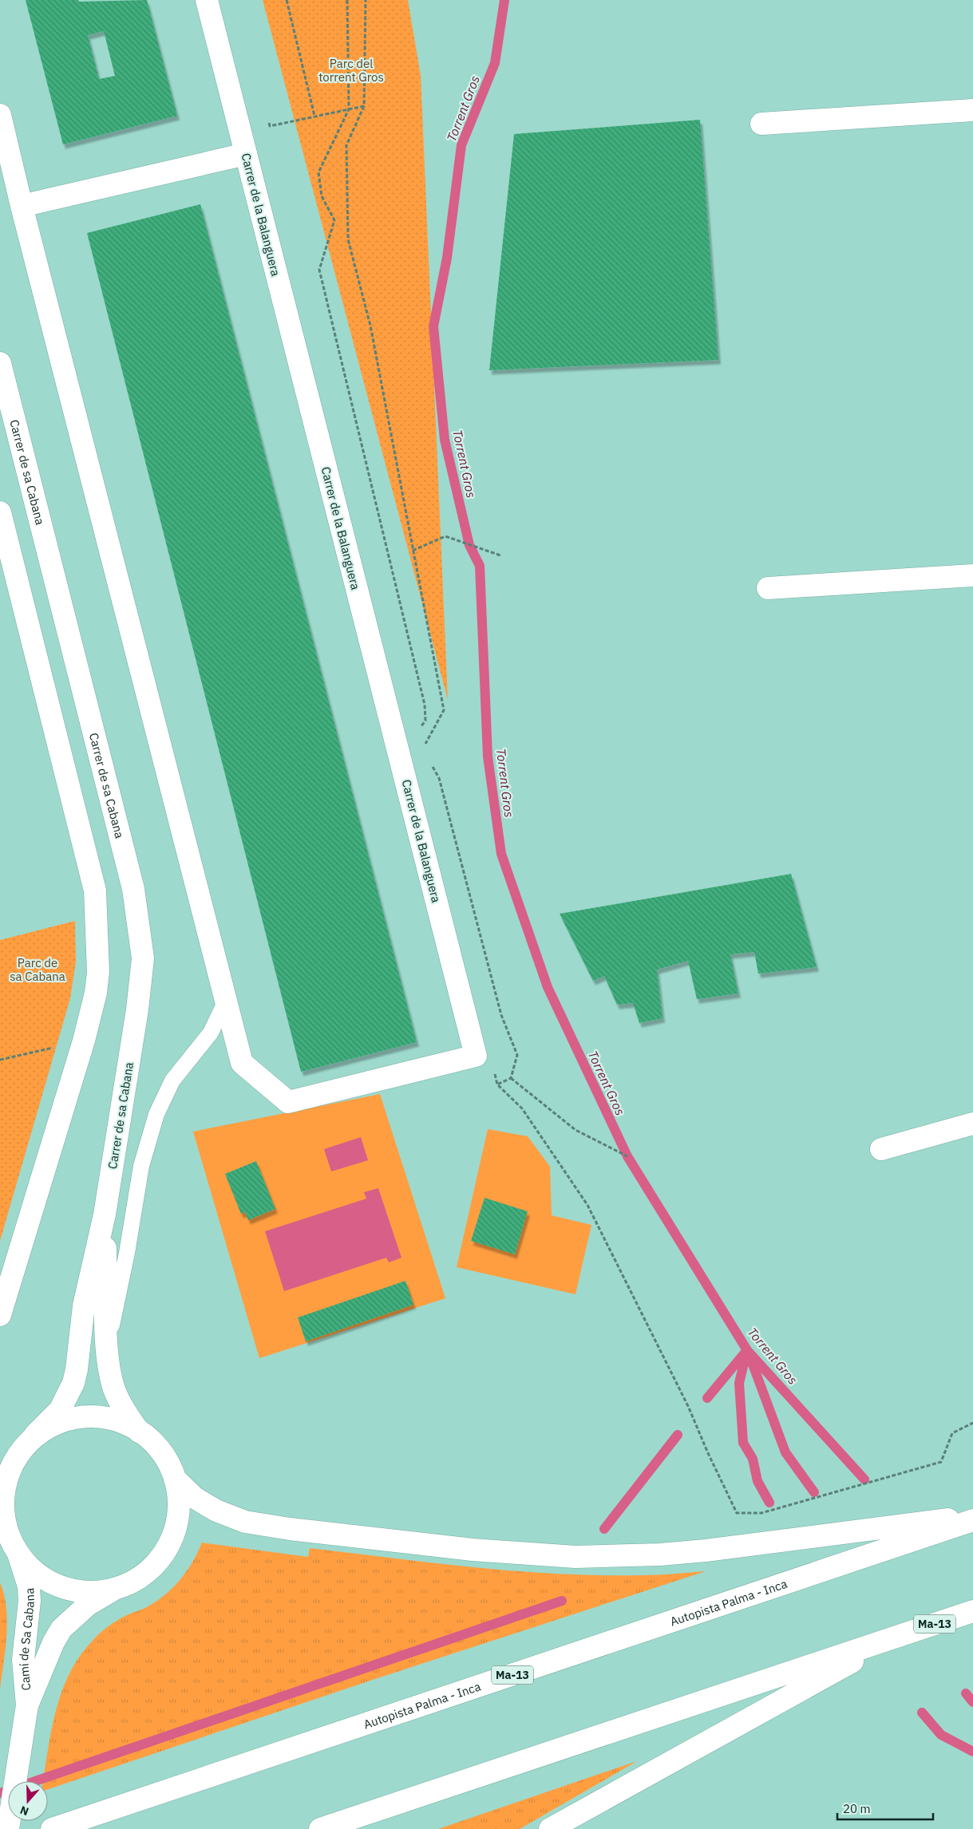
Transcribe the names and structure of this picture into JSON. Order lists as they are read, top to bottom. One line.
{"streets":{"main road":["Carrer de la Balanguera","Carrer de sa Cabana","Autopista Palma - Inca","Ma-13","Camí de Sa Cabana"]},"water":["Torrent Gros"],"parks":["Parc del torrent Gros","Parc de sa Cabana"],"scale_bar":"20 m","north":"bottom"}
